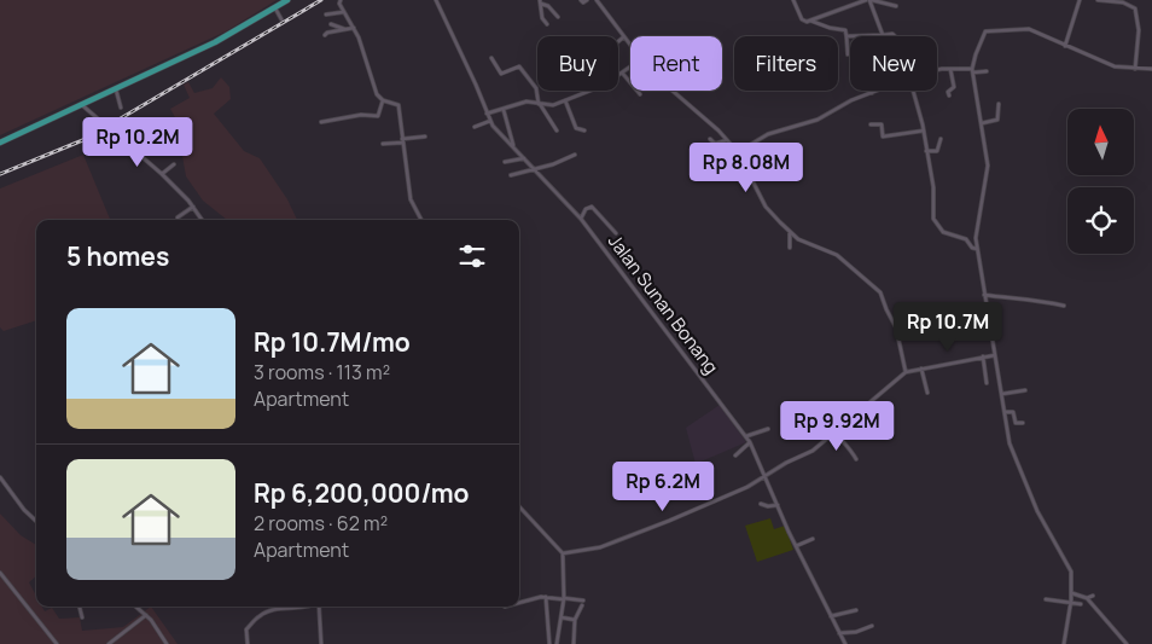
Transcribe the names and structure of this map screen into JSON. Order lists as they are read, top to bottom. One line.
{"streets":{"street":["Jalan Sunan Bonang"]},"north":"top","page":{"chip":["Buy","Rent","Filters","New"],"price":["Rp 10.2M","Rp 8.08M","Rp 10.7M","Rp 9.92M","Rp 6.2M"],"heading":"5 homes","list":[{"name":"Rp 10.7M/mo","note":"3 rooms · 113 m² · Apartment"},{"name":"Rp 6,200,000/mo","note":"2 rooms · 62 m² · Apartment"}]}}
